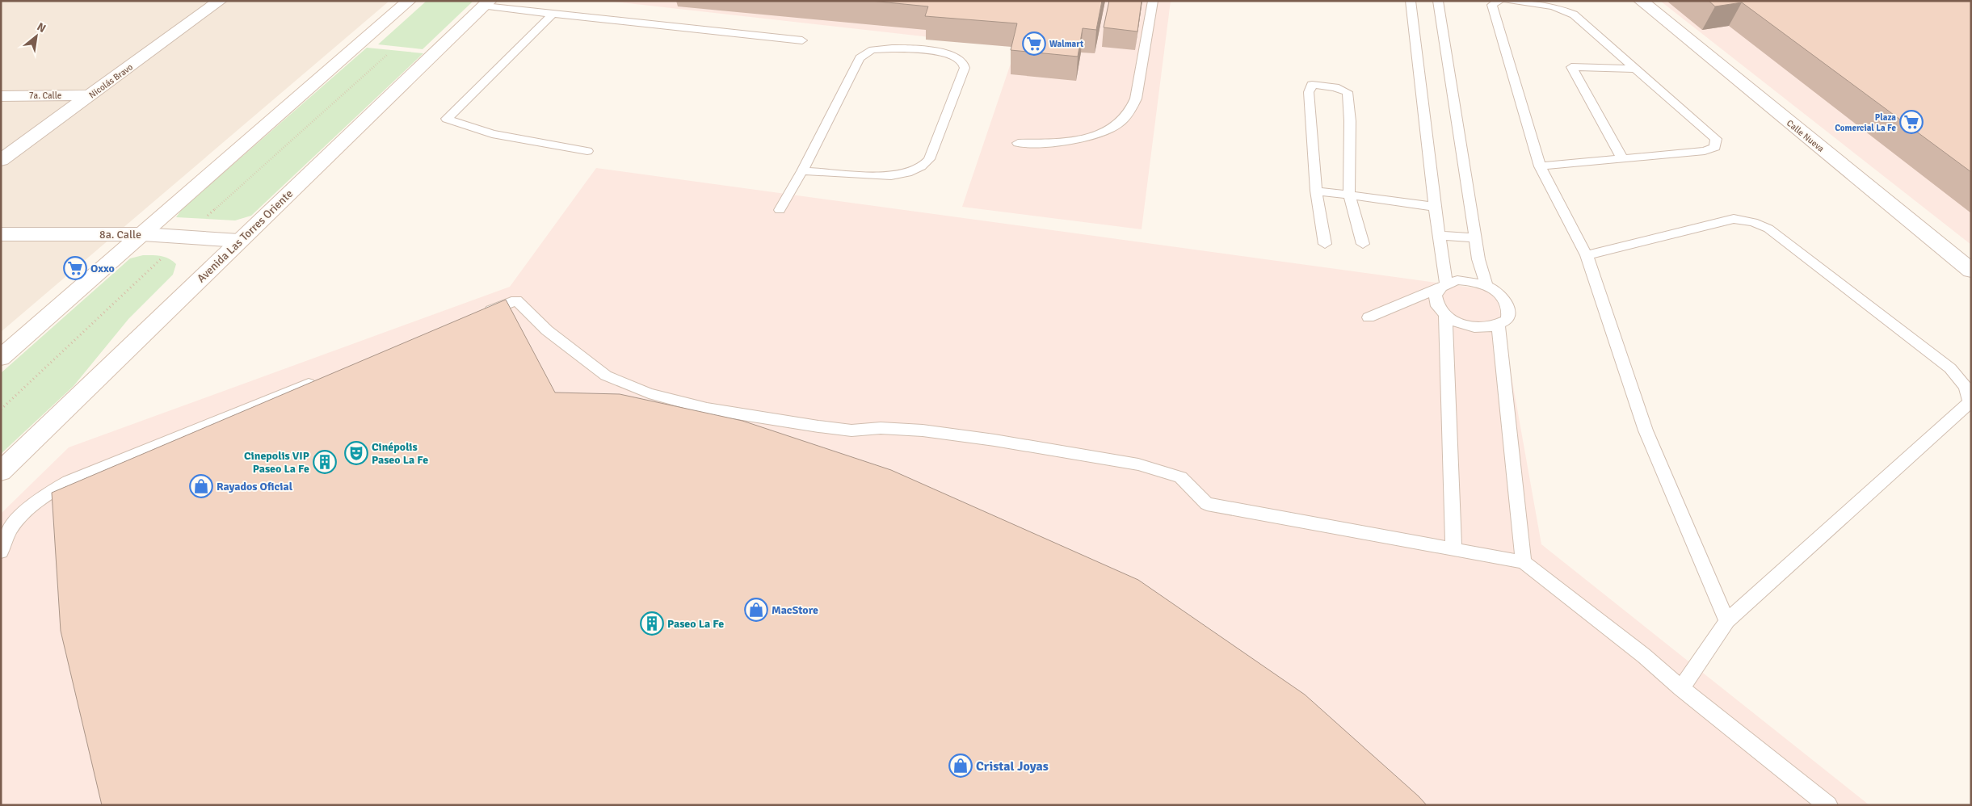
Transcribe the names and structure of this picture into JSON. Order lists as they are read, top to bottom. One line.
{"streets":{"street":["Nicolás Bravo","7a. Calle","Calle Nueva","8a. Calle","Avenida Las Torres Oriente"]},"crossings":[["Nicolás Bravo","7a. Calle"],["8a. Calle","Avenida Las Torres Oriente"]],"places":{"supermarket":["Walmart","Plaza Comercial La Fe","Oxxo"],"theatre":["Cinépolis Paseo La Fe"],"building":["Cinepolis VIP Paseo La Fe","Paseo La Fe"],"shop":["Rayados Oficial","MacStore","Cristal Joyas"]},"north":"top right"}
